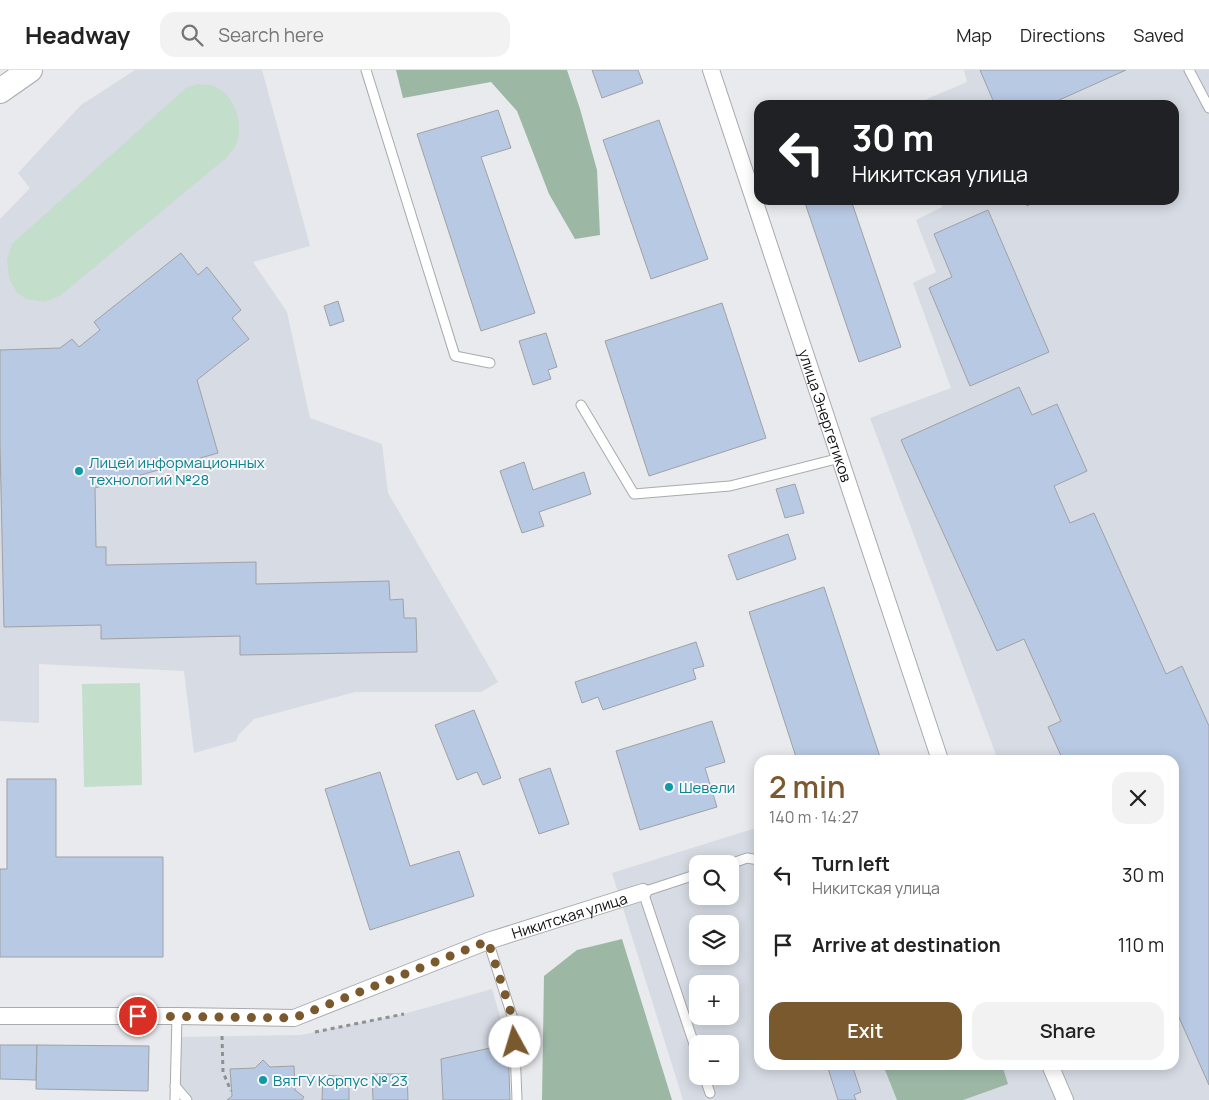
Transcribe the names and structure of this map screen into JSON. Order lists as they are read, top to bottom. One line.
{"streets":{"street":["улица Энергетиков","Никитская улица"]},"places":["Лицей информационных технологий №28","Шевели","ВятГУ Корпус № 23"],"page":{"header":"Headway","search":"Search here","nav":["Map","Directions","Saved"],"turn":["30 m","Никитская улица"],"heading":["2 min","140 m · 14:27"],"list":[{"name":"Turn left","note":"Никитская улица","value":"30 m"},{"name":"Arrive at destination","value":"110 m"}],"map_buttons":["+","−"],"buttons":["Exit","Share"]}}
